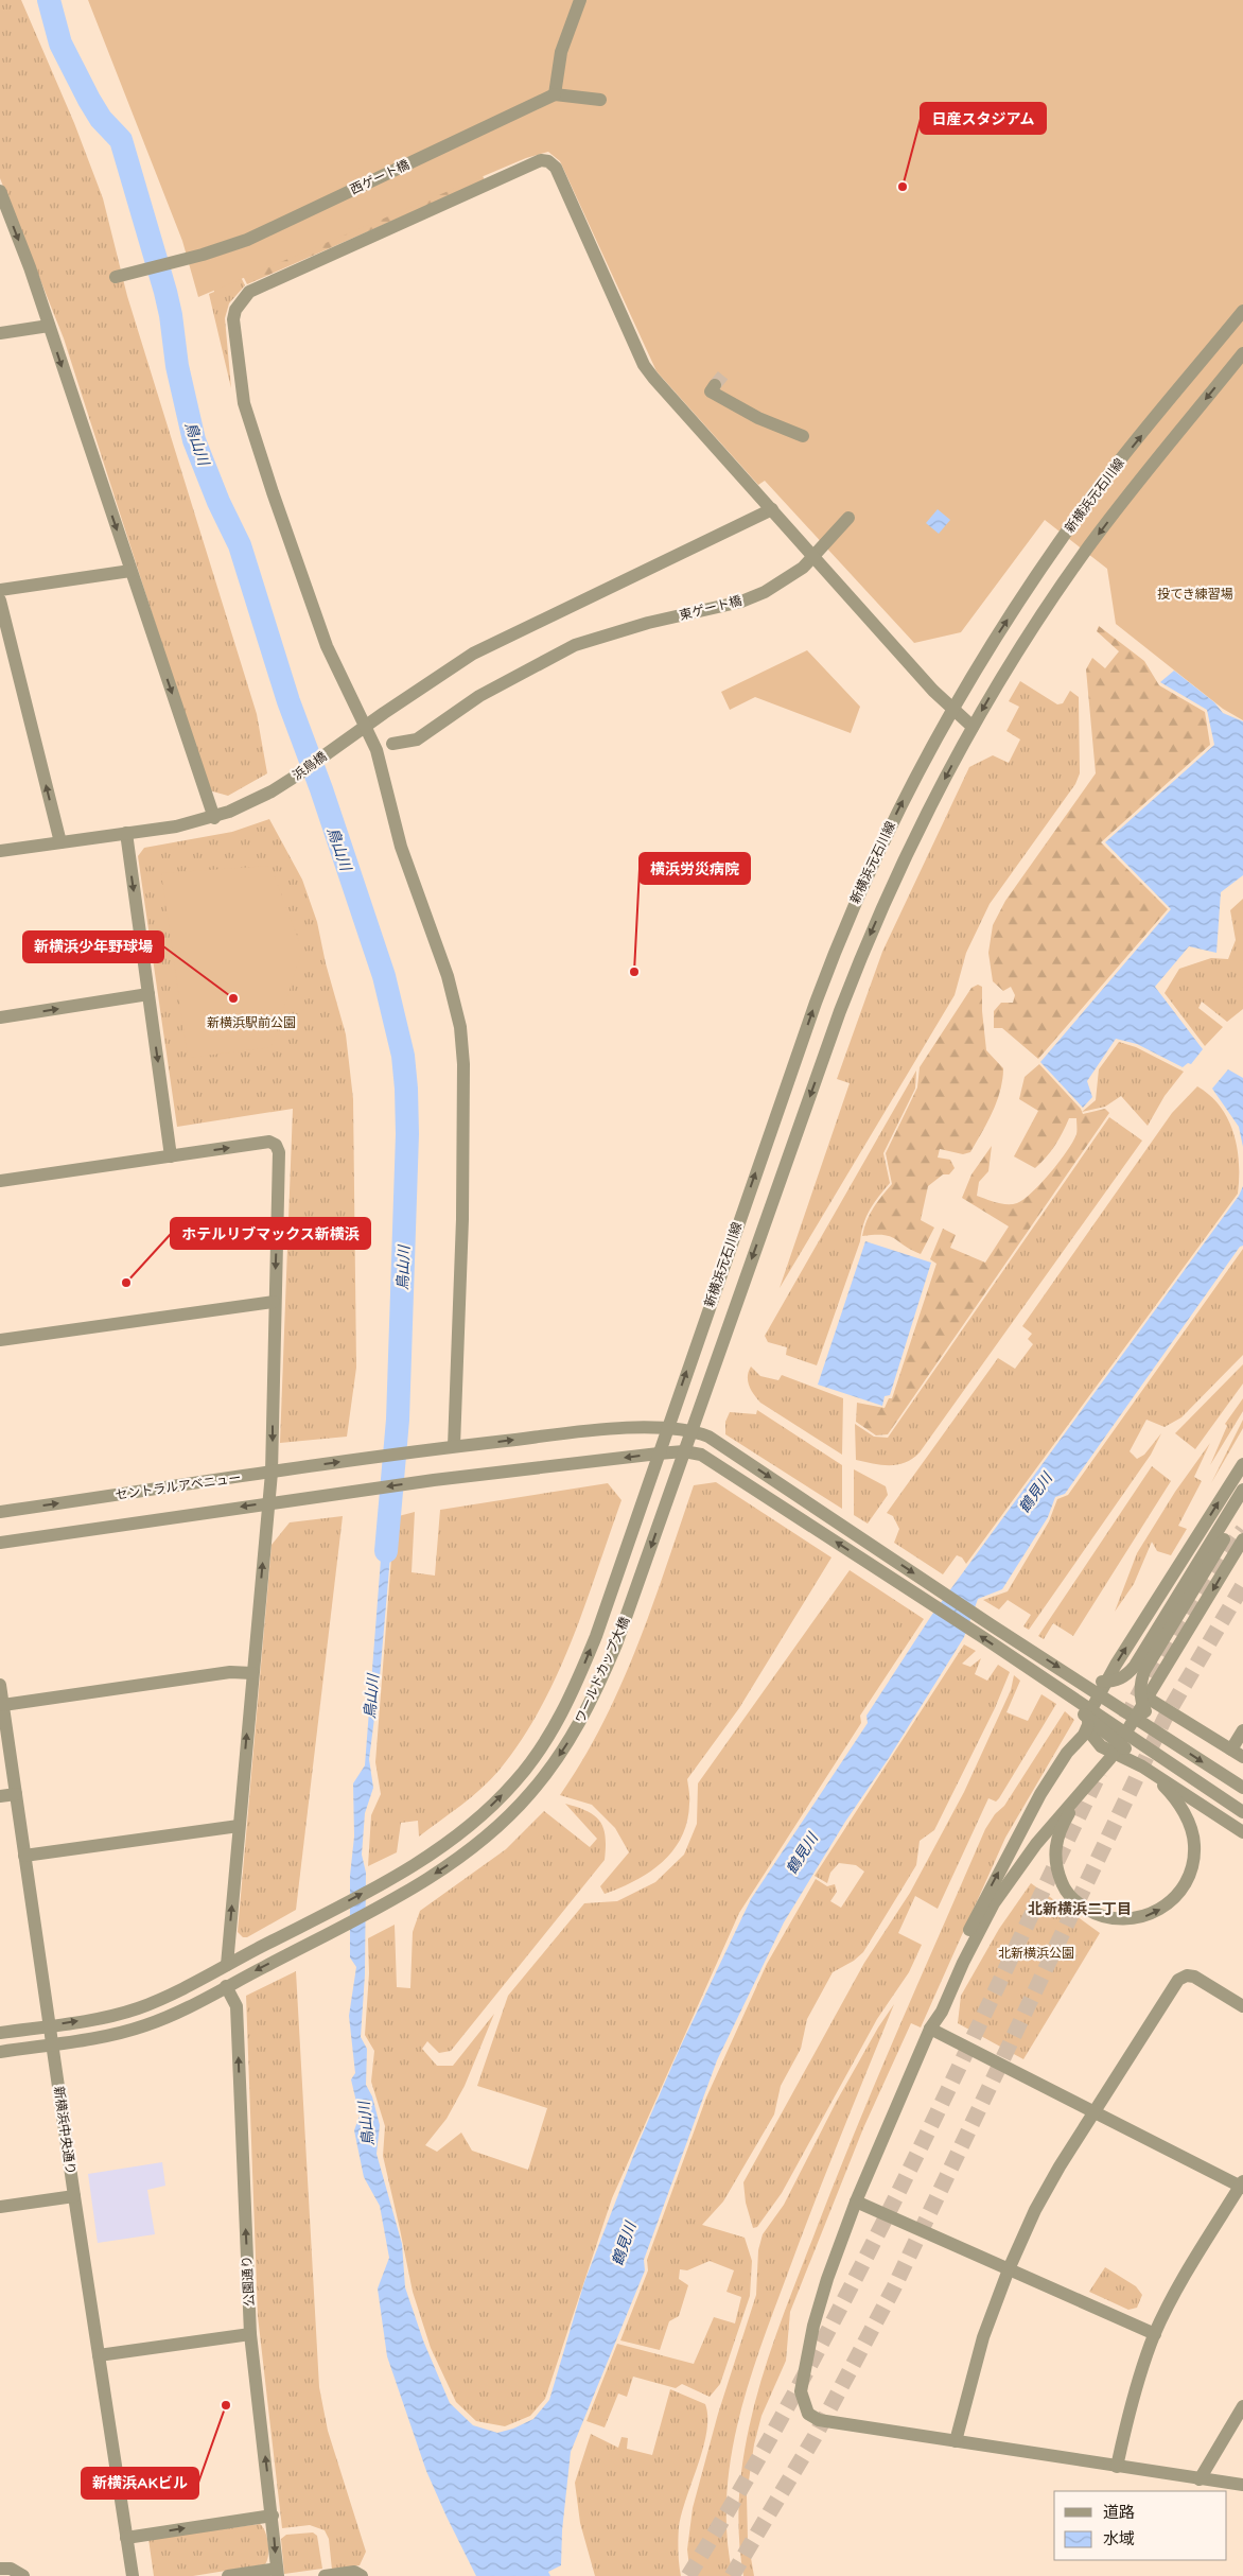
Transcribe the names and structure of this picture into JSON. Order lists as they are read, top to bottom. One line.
{"streets":{"street":["西ゲート橋","新横浜元石川線","東ゲート橋","浜鳥橋","セントラルアベニュー","ワールドカップ大橋","新横浜中央通り","公園通り"]},"crossings":[["新横浜元石川線","セントラルアベニュー"],["新横浜元石川線","ワールドカップ大橋"],["ワールドカップ大橋","新横浜中央通り"],["ワールドカップ大橋","公園通り"]],"one_way":["公園通り"],"districts":["北新横浜二丁目"],"water":["鳥山川","鶴見川"],"parks":["投てき練習場","新横浜駅前公園","北新横浜公園"],"places":["日産スタジアム","横浜労災病院","新横浜少年野球場","ホテルリブマックス新横浜","新横浜AKビル"],"legend":["道路","水域"]}
